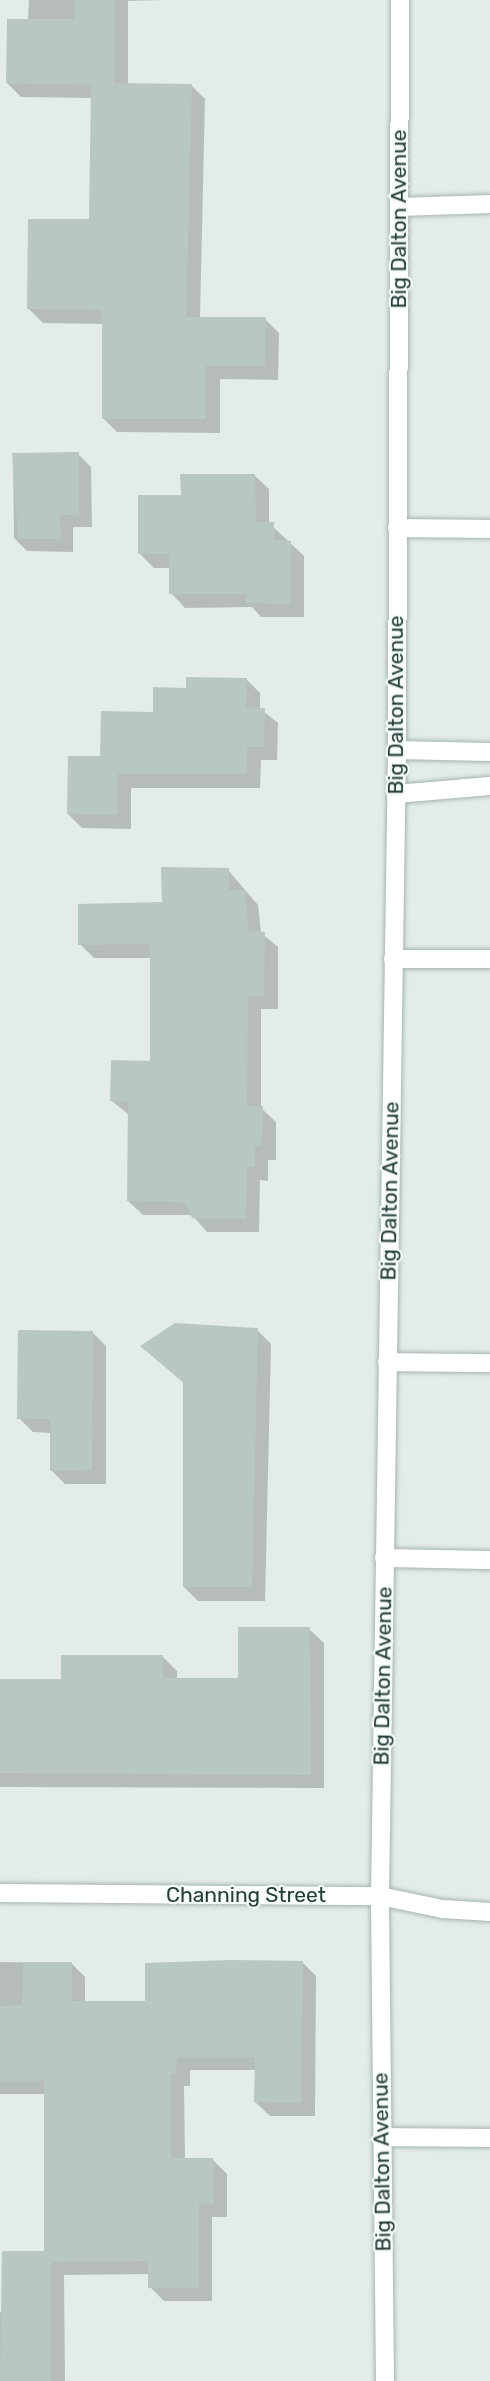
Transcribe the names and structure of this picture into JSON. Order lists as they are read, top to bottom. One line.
{"streets":{"street":["Big Dalton Avenue","Channing Street"]},"crossings":[["Big Dalton Avenue","Channing Street"]]}
